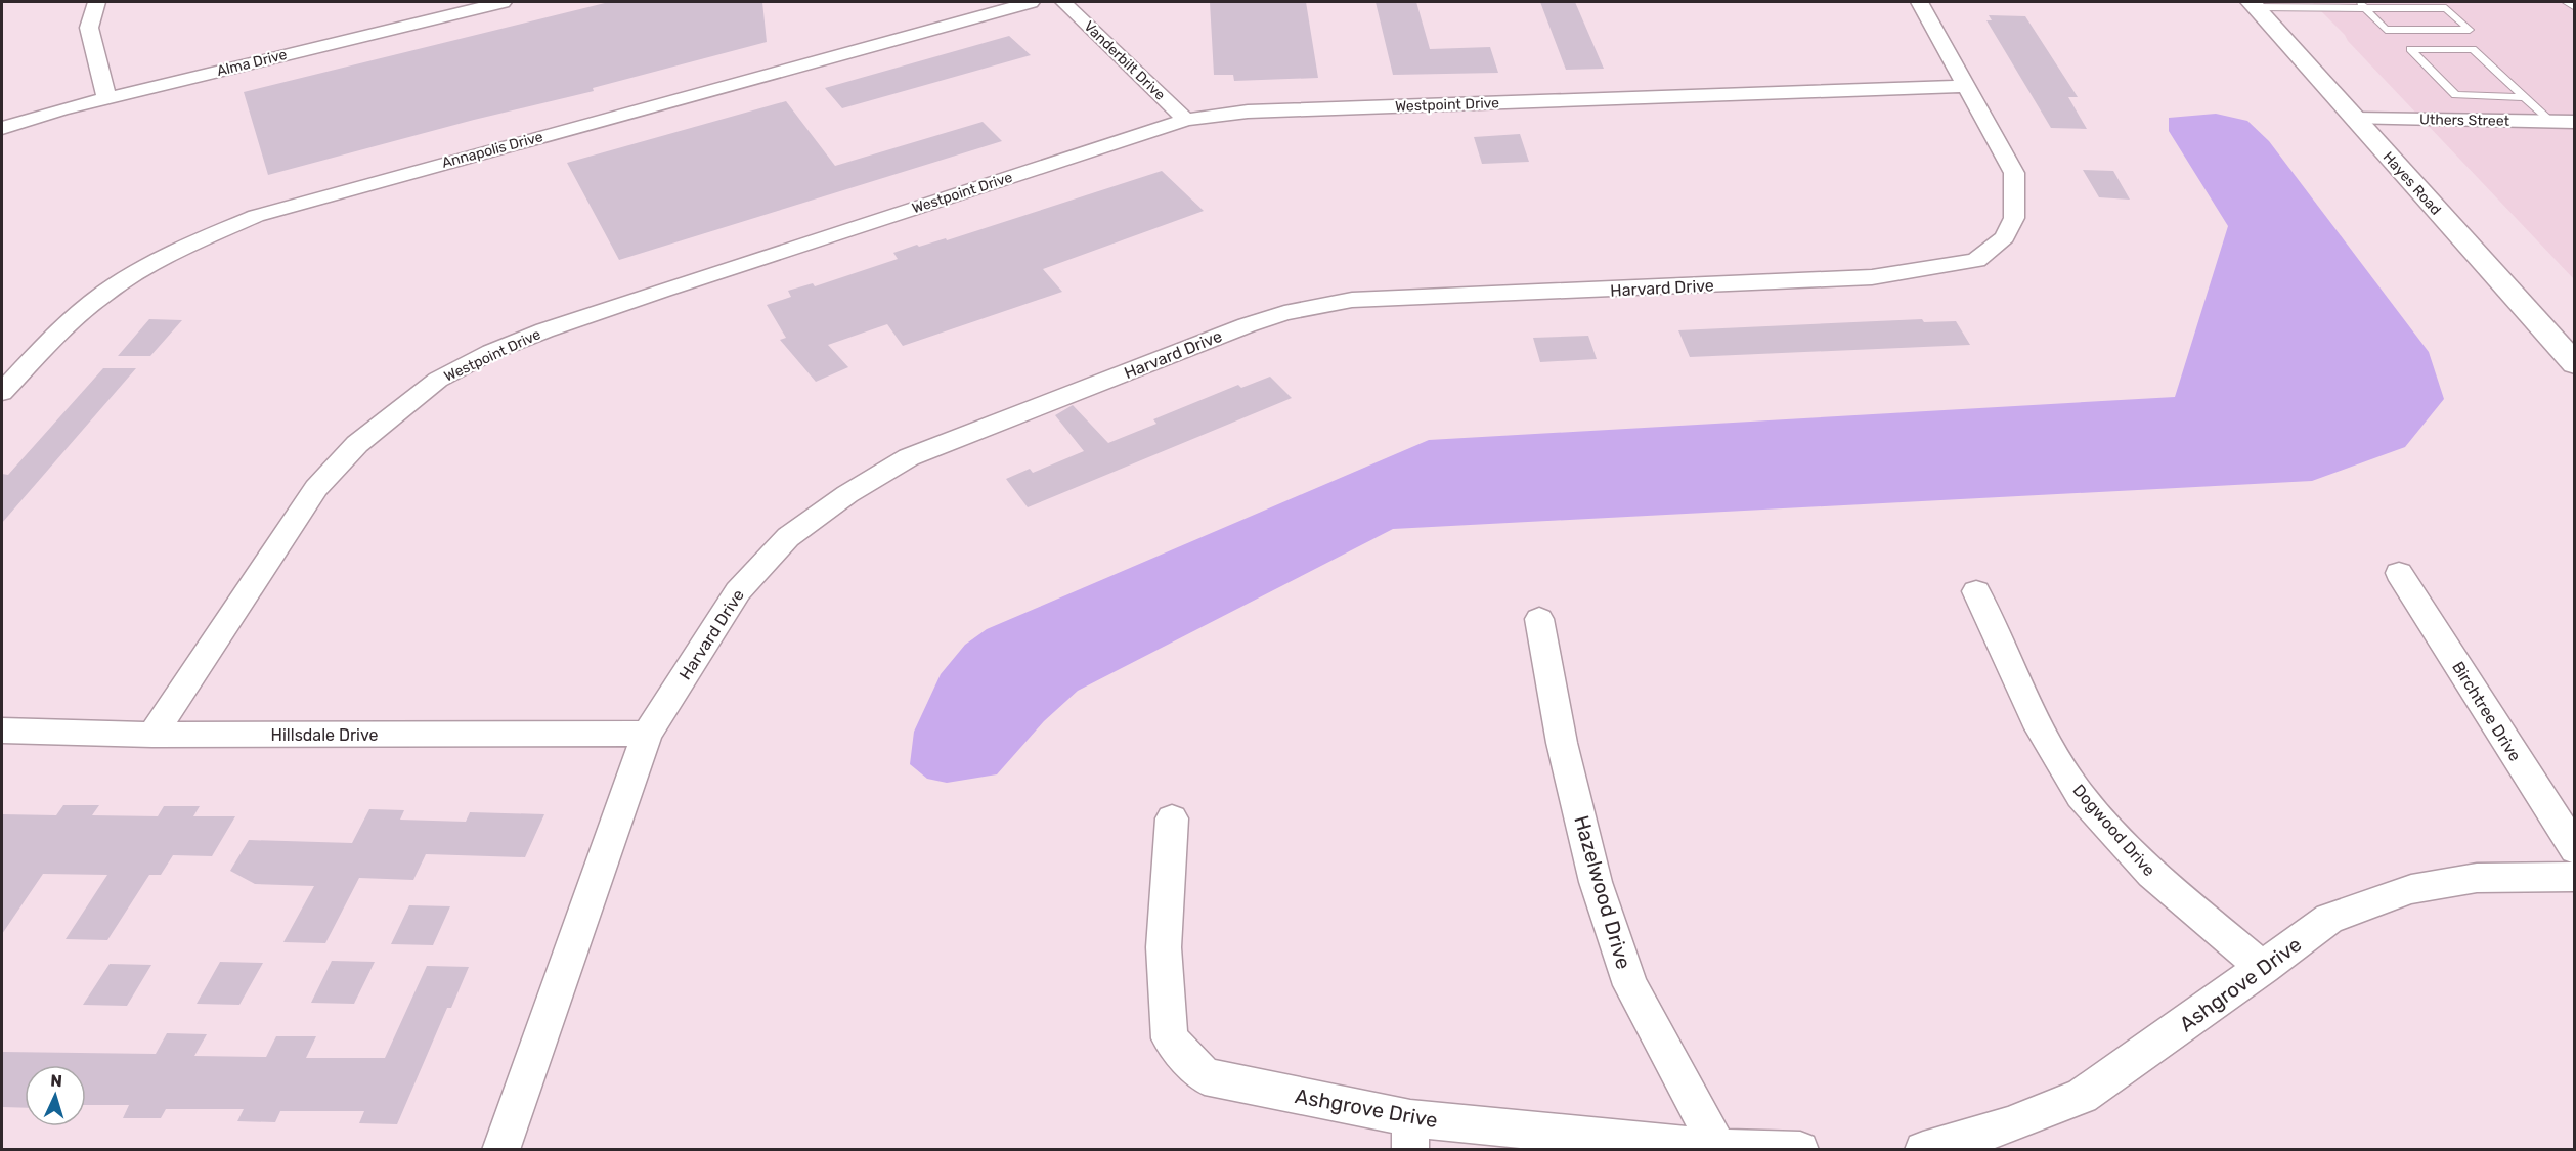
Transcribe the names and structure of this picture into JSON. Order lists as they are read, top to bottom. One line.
{"streets":{"street":["Vanderbilt Drive","Alma Drive","Westpoint Drive","Uthers Street","Annapolis Drive","Hayes Road","Harvard Drive","Birchtree Drive","Hillsdale Drive","Dogwood Drive","Hazelwood Drive","Ashgrove Drive"]},"crossings":[["Vanderbilt Drive","Westpoint Drive"],["Westpoint Drive","Harvard Drive"],["Westpoint Drive","Hillsdale Drive"],["Uthers Street","Hayes Road"],["Harvard Drive","Hillsdale Drive"],["Dogwood Drive","Ashgrove Drive"],["Hazelwood Drive","Ashgrove Drive"]],"north":"top"}
